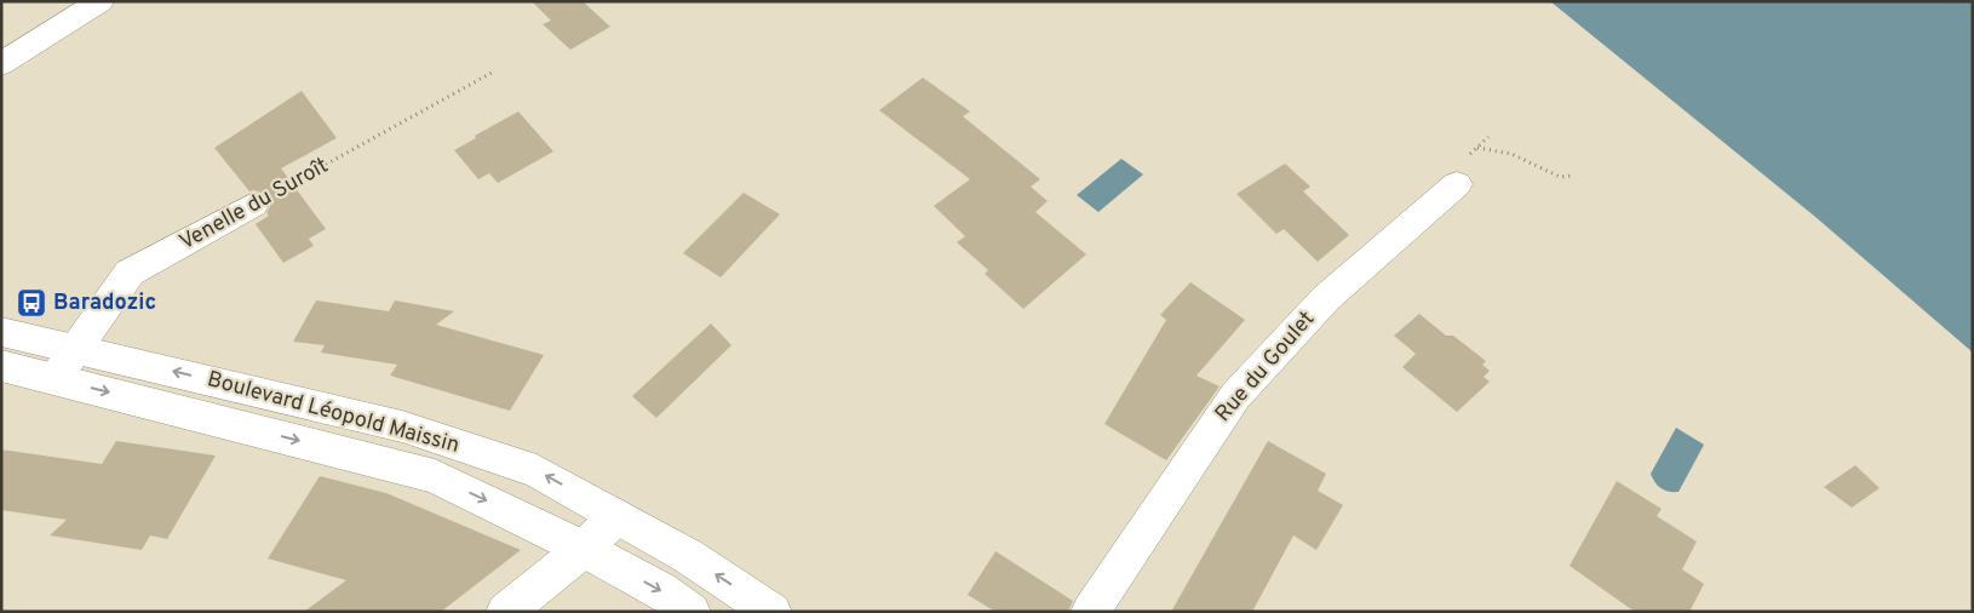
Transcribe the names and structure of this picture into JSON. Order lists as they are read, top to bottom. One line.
{"streets":{"street":["Venelle du Suroît","Rue du Goulet","Boulevard Léopold Maissin"]},"crossings":[["Venelle du Suroît","Boulevard Léopold Maissin"]],"places":{"bus stop":["Baradozic"]}}
